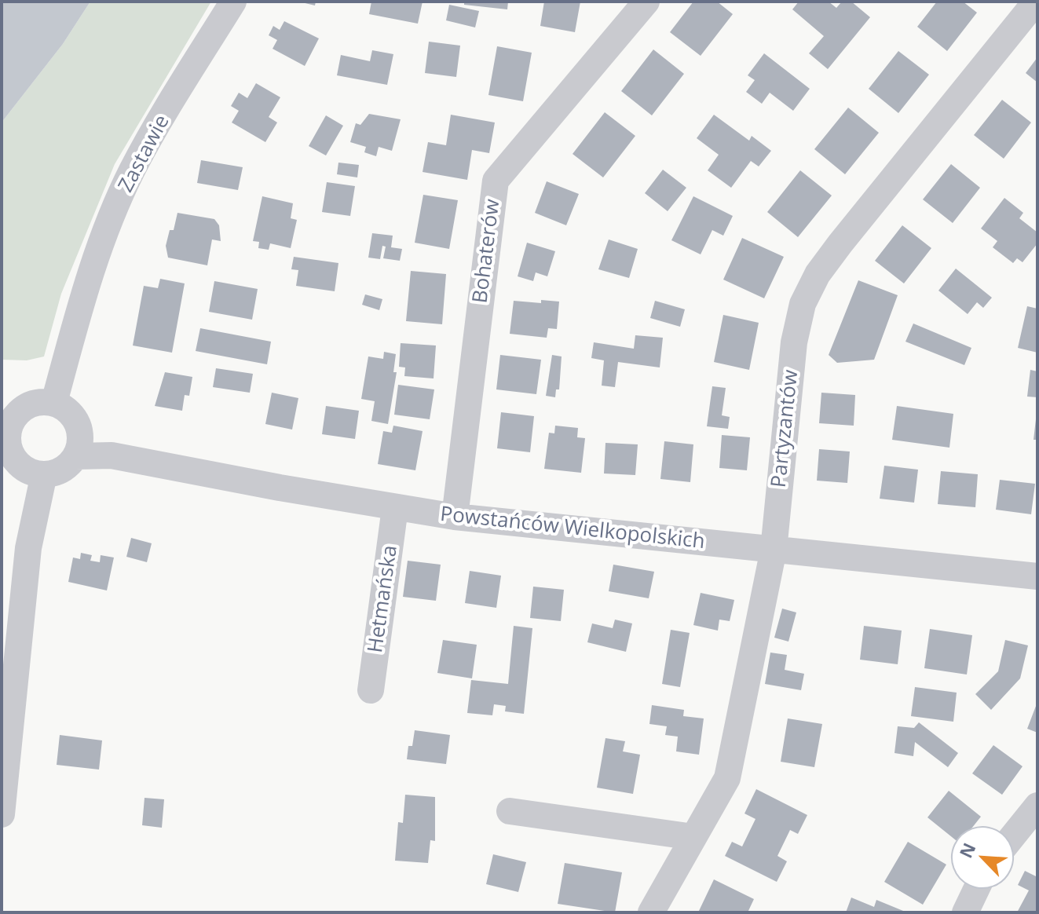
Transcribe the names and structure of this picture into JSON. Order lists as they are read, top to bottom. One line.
{"streets":{"street":["Zastawie","Bohaterów","Partyzantów","Powstańców Wielkopolskich","Hetmańska"]},"crossings":[["Zastawie","Powstańców Wielkopolskich"],["Bohaterów","Powstańców Wielkopolskich"],["Partyzantów","Powstańców Wielkopolskich"],["Powstańców Wielkopolskich","Hetmańska"]],"north":"top left"}
